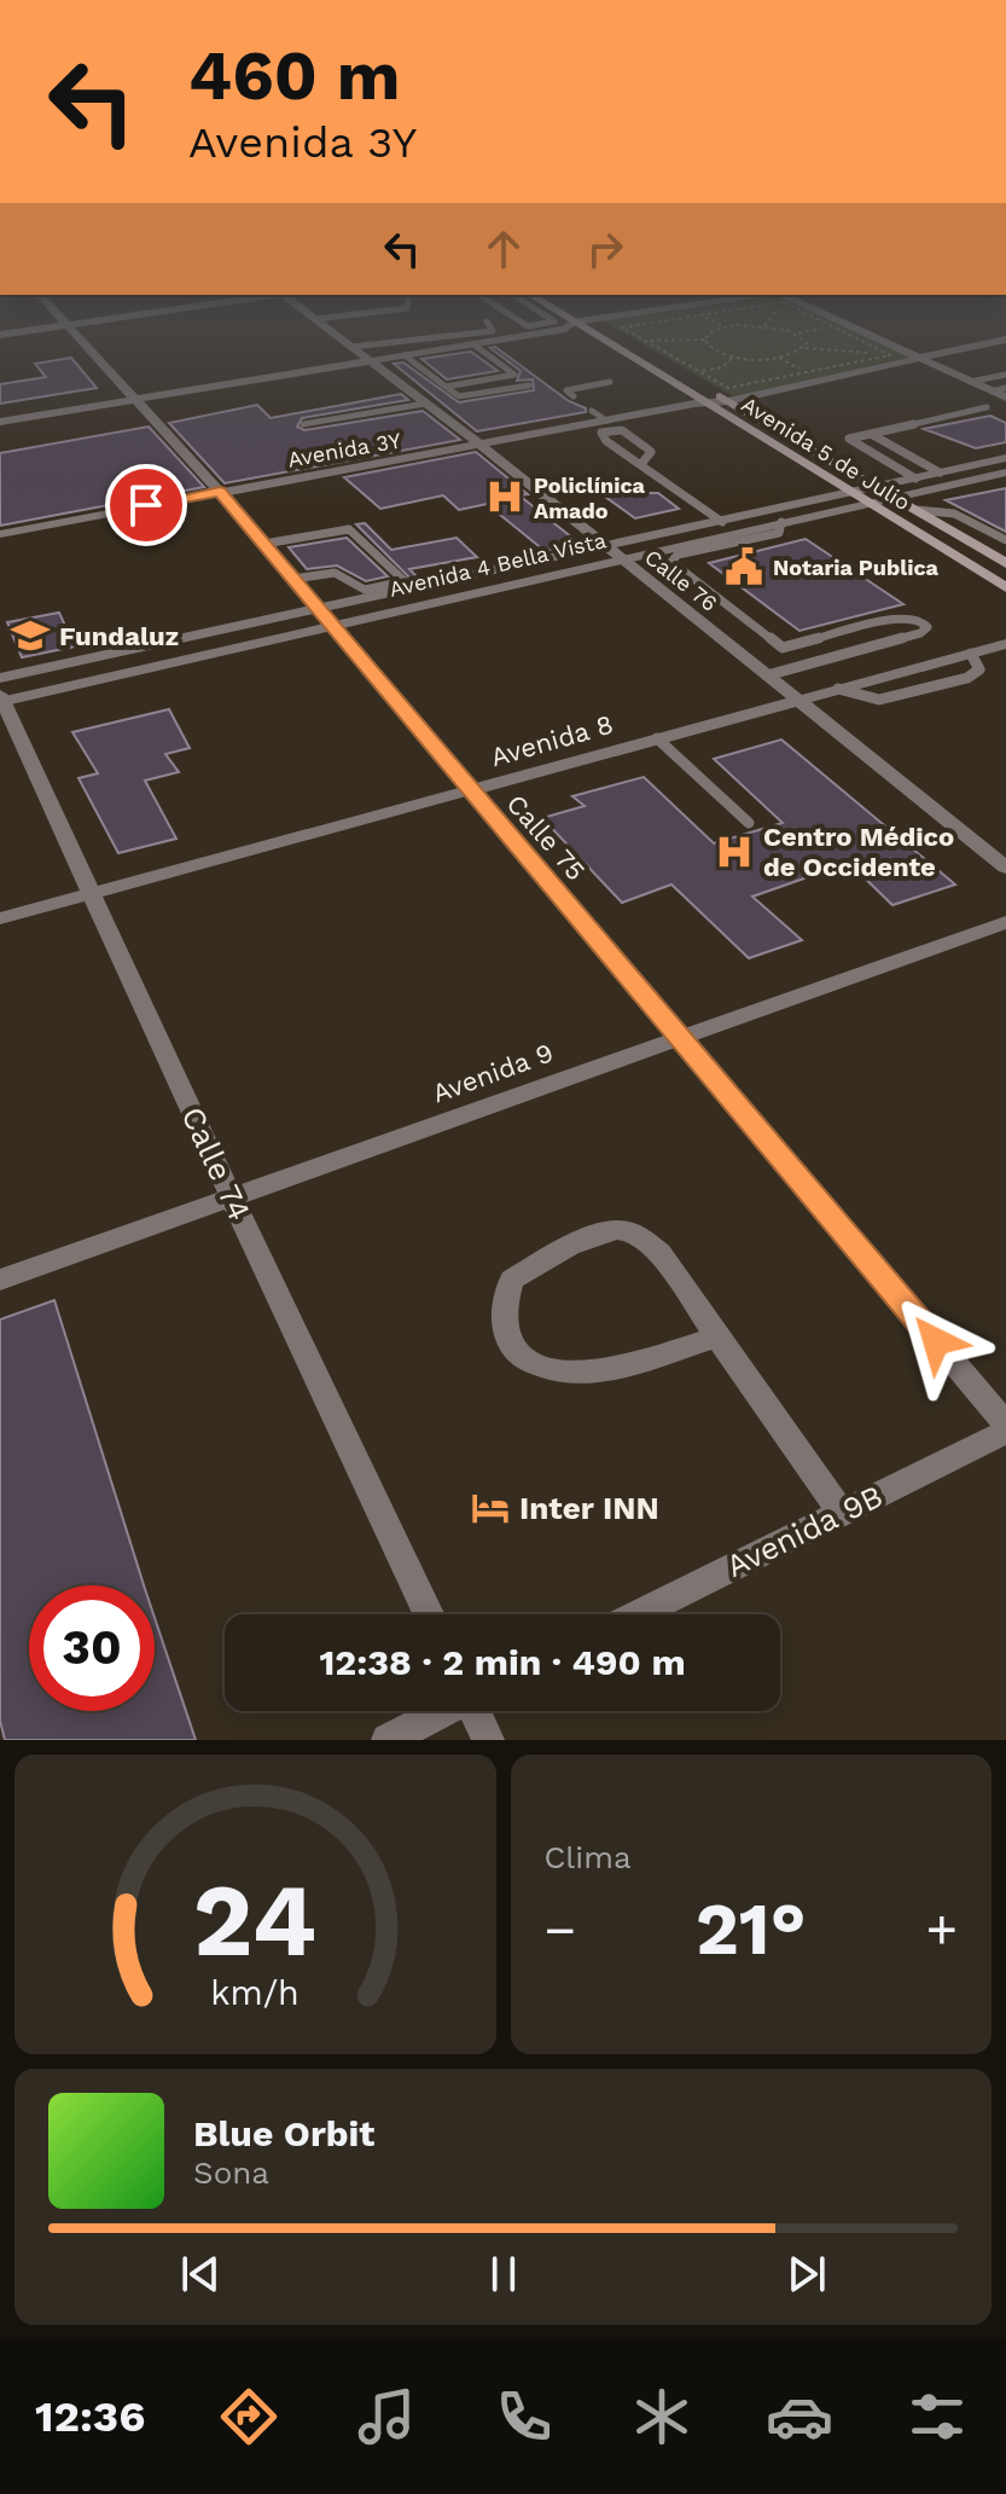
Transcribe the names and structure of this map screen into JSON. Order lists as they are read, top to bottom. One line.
{"streets":{"main road":["Avenida 5 de Julio"],"street":["Avenida 3Y","Avenida 4 Bella Vista","Calle 76","Avenida 8","Calle 75","Avenida 9","Calle 74","Avenida 9B"]},"crossings":[["Avenida 3Y","Avenida 5 de Julio"],["Avenida 3Y","Calle 76"],["Avenida 3Y","Calle 75"],["Avenida 5 de Julio","Avenida 4 Bella Vista"],["Avenida 4 Bella Vista","Calle 76"],["Avenida 4 Bella Vista","Calle 75"],["Avenida 4 Bella Vista","Calle 74"],["Calle 76","Avenida 8"],["Avenida 8","Calle 75"],["Avenida 8","Calle 74"],["Calle 75","Avenida 9"],["Avenida 9","Calle 74"]],"places":{"hospital":["Policlínica Amado","Centro Médico de Occidente"],"public building":["Notaria Publica"],"school or university":["Fundaluz"],"hotel":["Inter INN"]},"page":{"turn":["460 m","Avenida 3Y"],"limit":"30","trip":"12:38 · 2 min · 490 m","tile":"Clima","heat":["−","21°","+"],"song":["Blue Orbit","Sona"],"tabs":"12:36","gauge":["24","km/h"]}}
